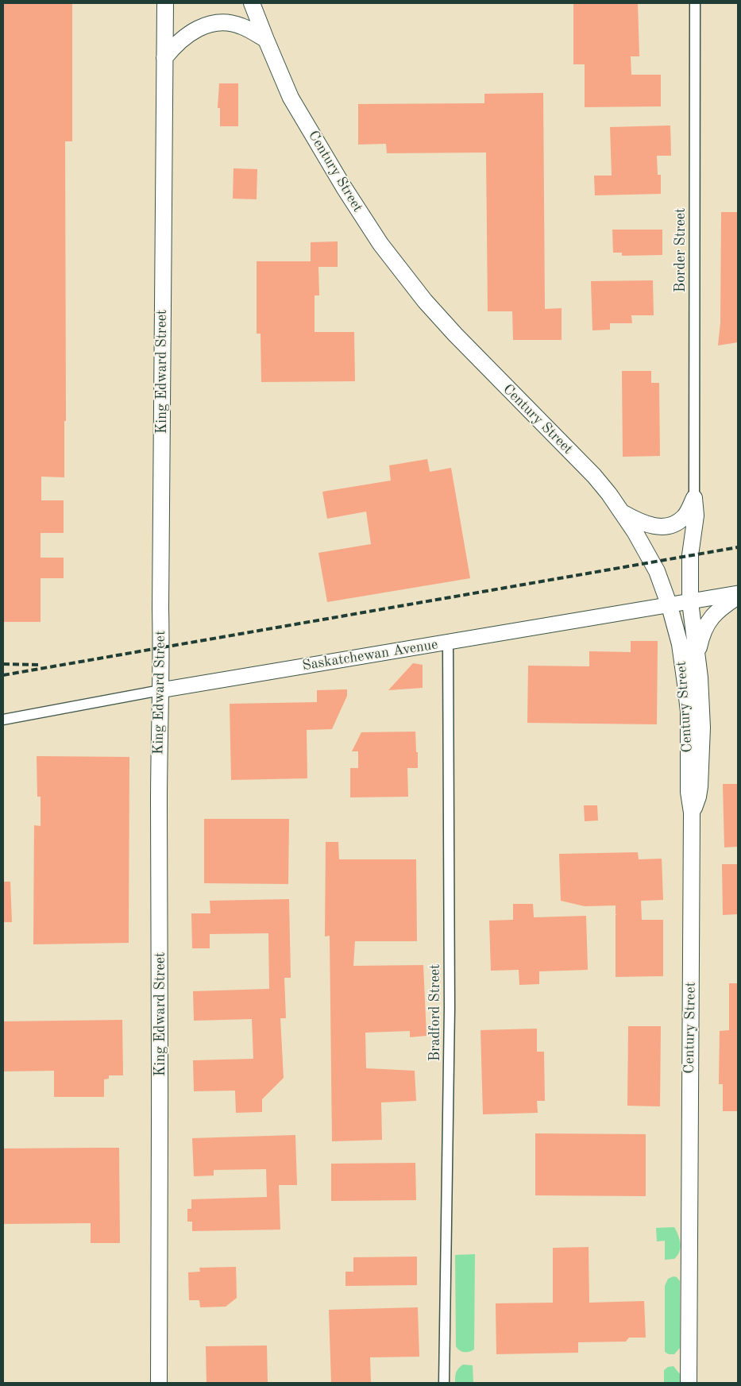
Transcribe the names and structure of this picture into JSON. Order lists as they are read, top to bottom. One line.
{"streets":{"main road":["Century Street","King Edward Street"],"street":["Border Street","Saskatchewan Avenue","Bradford Street"]},"crossings":[["Century Street","Saskatchewan Avenue"],["King Edward Street","Saskatchewan Avenue"],["Saskatchewan Avenue","Bradford Street"]]}
